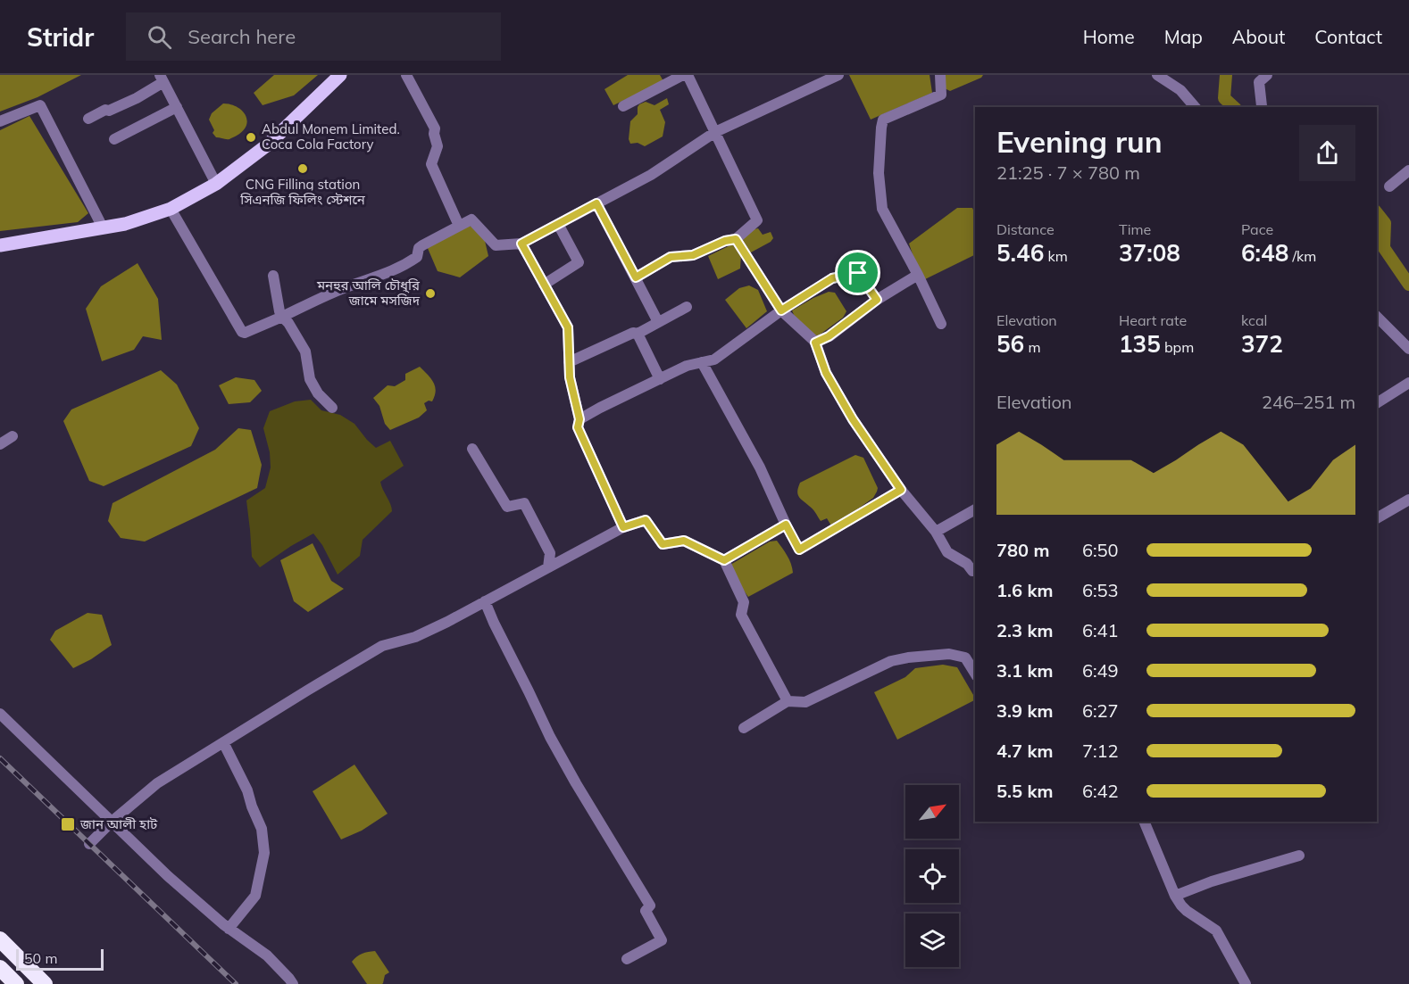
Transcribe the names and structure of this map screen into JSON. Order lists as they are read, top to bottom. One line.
{"places":{"other":["Abdul Monem Limited. Coca Cola Factory","CNG Filling station সিএনজি ফিলিং স্টেশনে","মনহুর আলি চৌধুরি জামে মসজিদ"],"transit":["জান আলী হাট"]},"scale_bar":"50 m","north":"top right","page":{"header":"Stridr","search":"Search here","nav":["Home","Map","About","Contact"],"heading":["Evening run","21:25 · 7 × 780 m"],"stats":[["Distance","5.46 km"],["Time","37:08"],["Pace","6:48 /km"],["Elevation","56 m"],["Heart rate","135 bpm"],["kcal","372"]],"chart":["Elevation","246–251 m"],"list":[{"name":"780 m","note":"6:50"},{"name":"1.6 km","note":"6:53"},{"name":"2.3 km","note":"6:41"},{"name":"3.1 km","note":"6:49"},{"name":"3.9 km","note":"6:27"},{"name":"4.7 km","note":"7:12"},{"name":"5.5 km","note":"6:42"}],"scale":"50 m"}}
